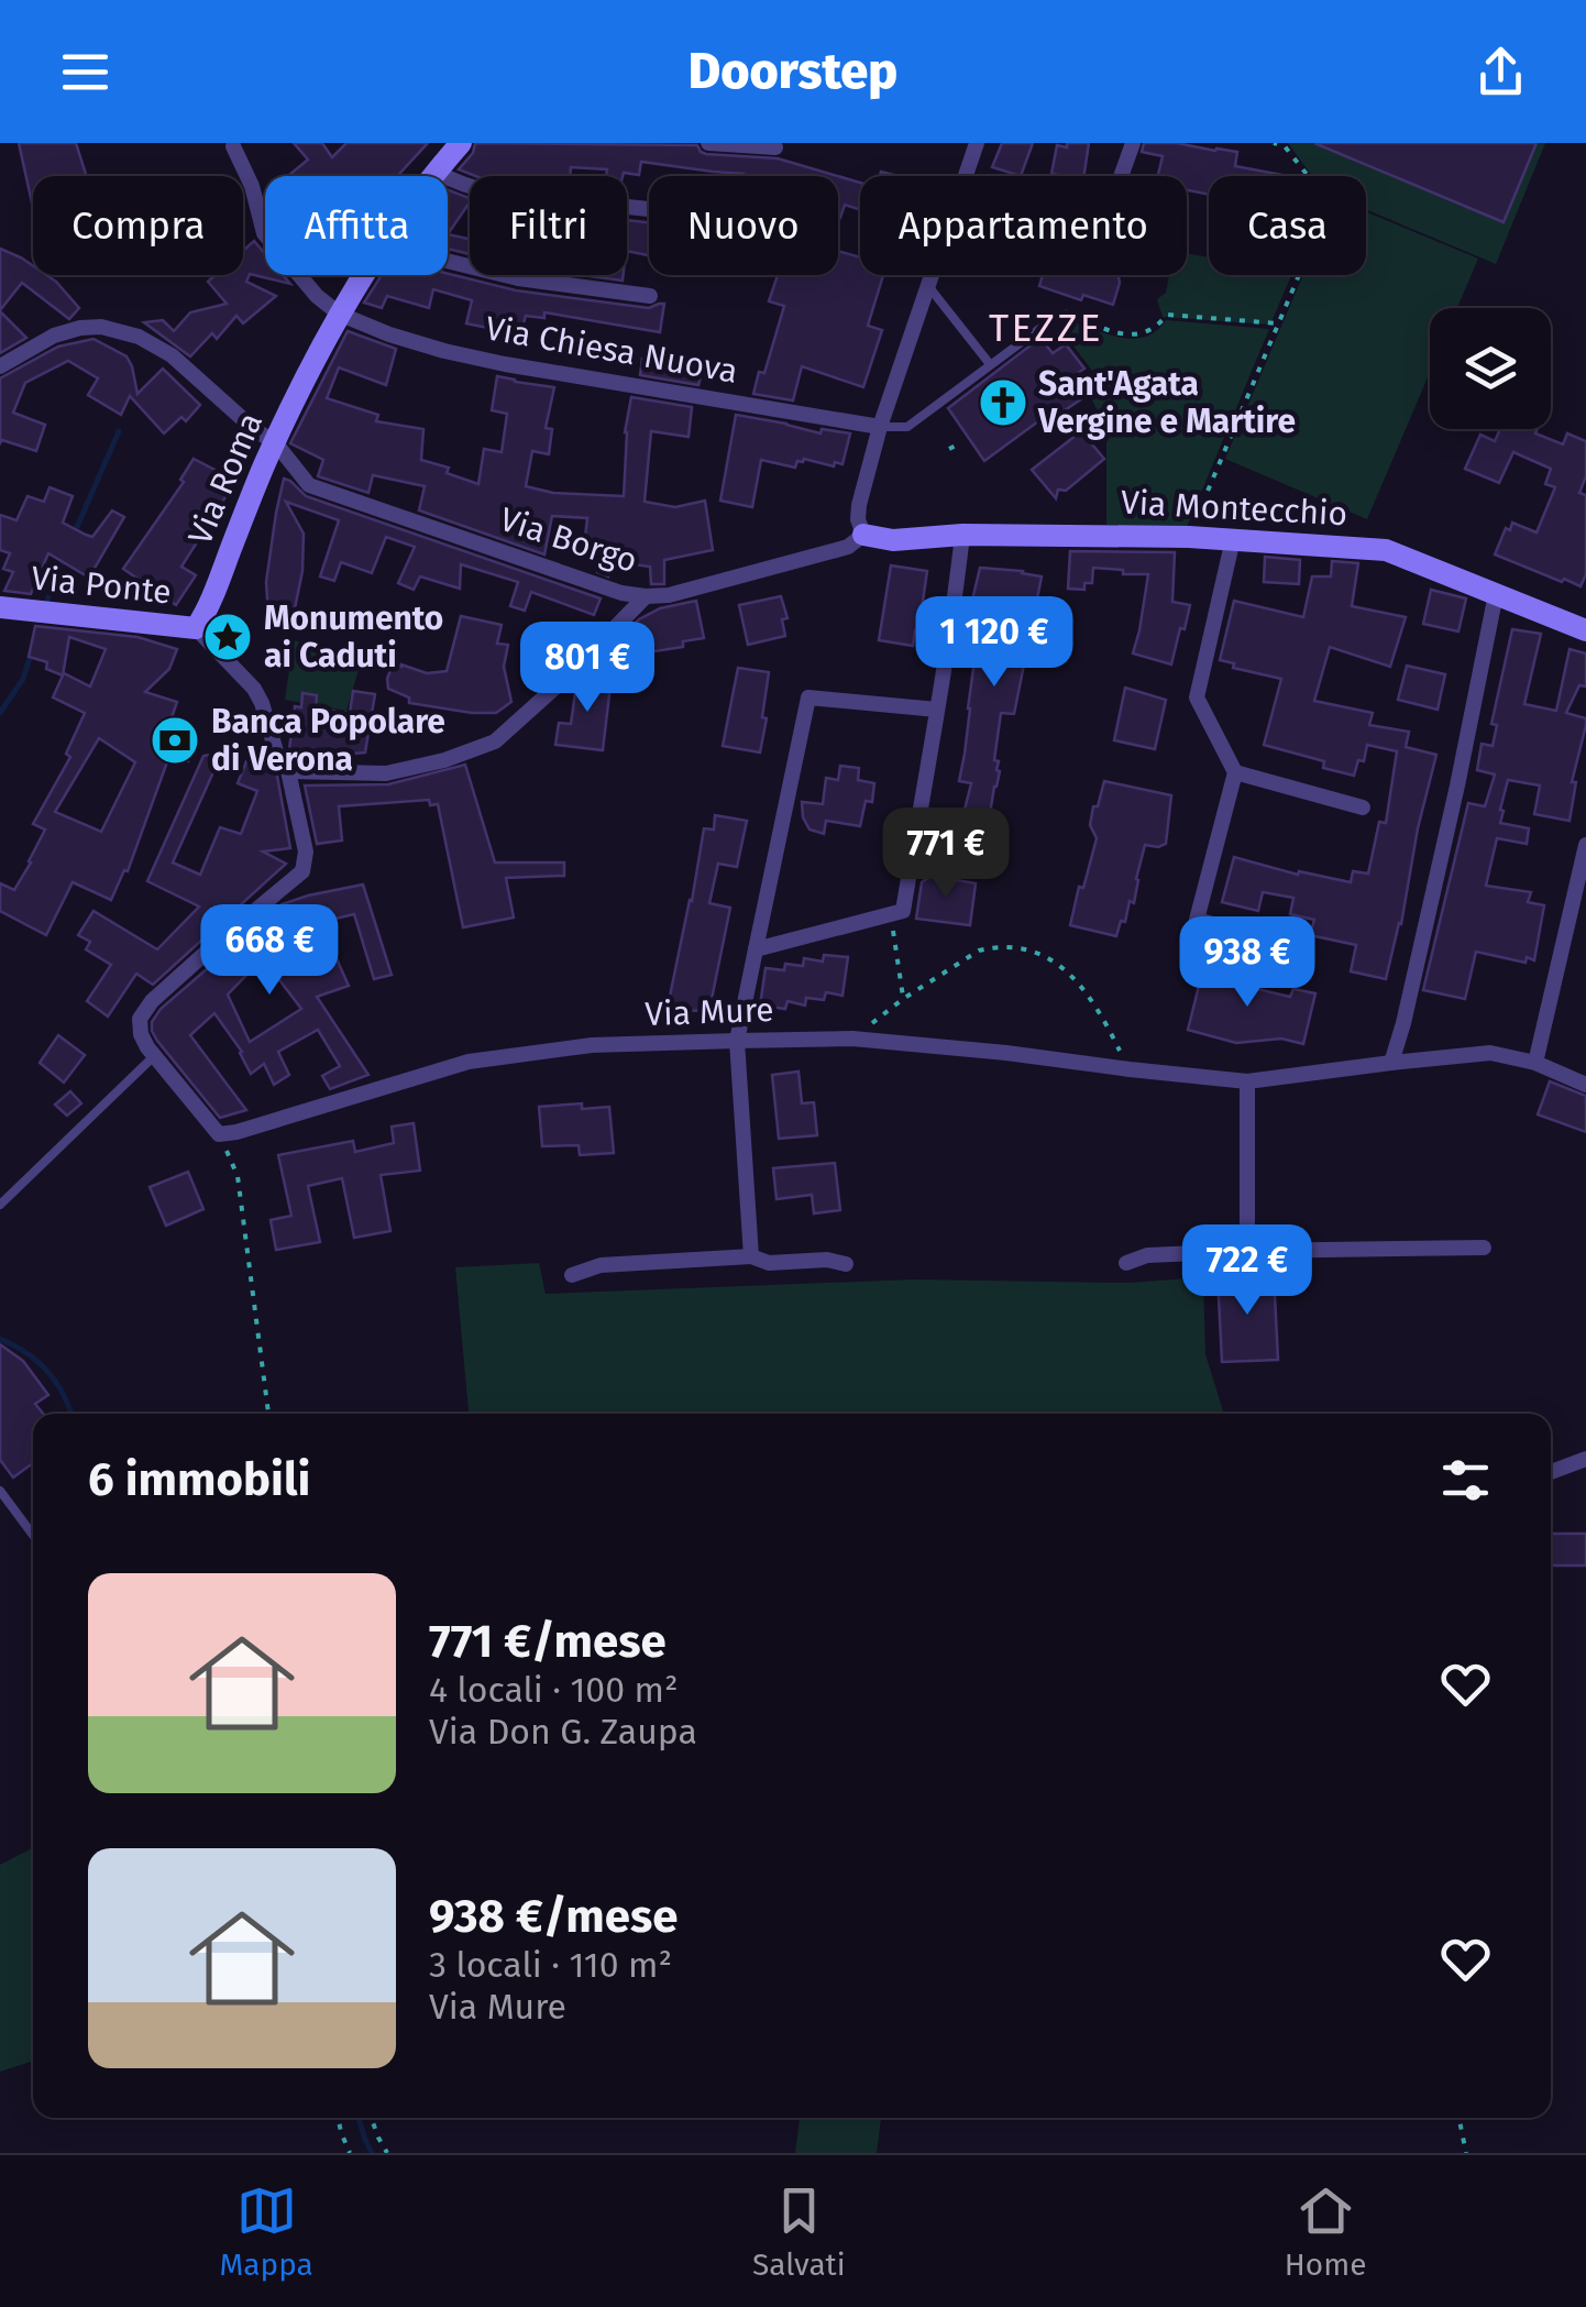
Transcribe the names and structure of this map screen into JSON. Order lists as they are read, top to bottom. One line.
{"streets":{"street":["Via Chiesa Nuova","Via Roma","Via Montecchio","Via Borgo","Via Ponte","Via Mure"]},"crossings":[["Via Chiesa Nuova","Via Roma"],["Via Roma","Via Borgo"],["Via Roma","Via Ponte"],["Via Montecchio","Via Borgo"]],"districts":["TEZZE"],"places":{"church":["Sant'Agata Vergine e Martire"],"place":["Monumento ai Caduti"],"bank":["Banca Popolare di Verona"]},"page":{"header":"Doorstep","chip":["Compra","Affitta","Filtri","Nuovo","Appartamento","Casa"],"price":["1 120 €","801 €","771 €","668 €","938 €","722 €"],"heading":"6 immobili","list":[{"name":"771 €/mese","note":"4 locali · 100 m² · Via Don G. Zaupa"},{"name":"938 €/mese","note":"3 locali · 110 m² · Via Mure"}],"tabs":["Mappa","Salvati","Home"]}}
